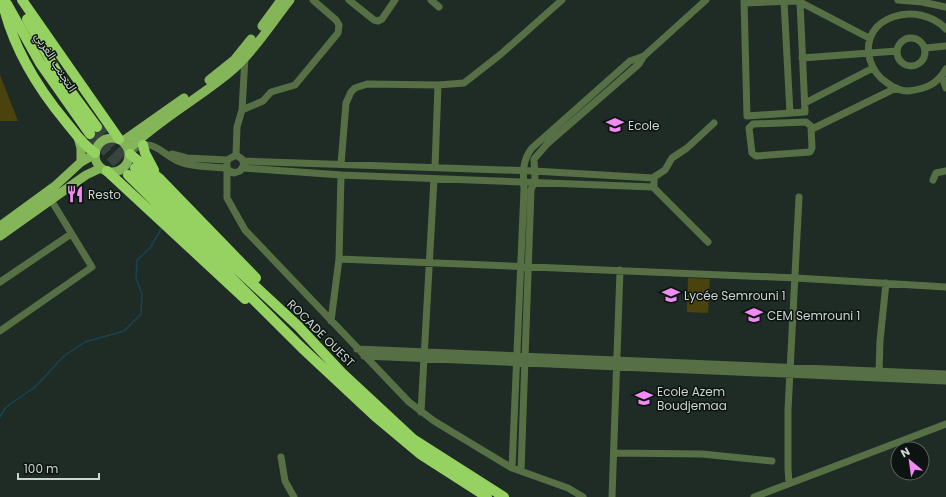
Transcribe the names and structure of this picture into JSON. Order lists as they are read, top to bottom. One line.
{"streets":{"highway":["التجنب الغربي","ROCADE OUEST"]},"places":{"school or university":["Ecole","Lycée Semrouni 1","CEM Semrouni 1","Ecole Azem Boudjemaa"],"restaurant":["Resto"]},"scale_bar":"100 m","north":"top left"}
